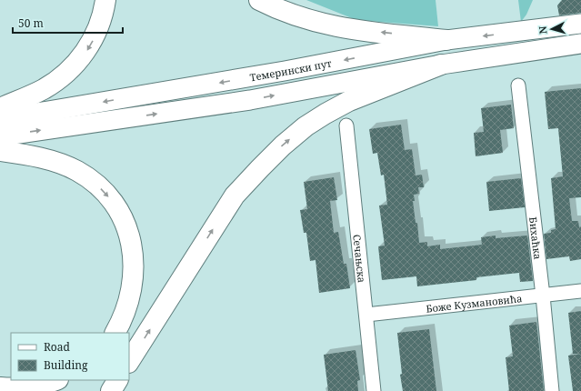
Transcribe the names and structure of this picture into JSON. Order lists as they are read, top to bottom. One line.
{"streets":{"main road":["Темерински пут"],"street":["Бихаћка","Сечањска","Боже Кузмановића"]},"crossings":[["Бихаћка","Боже Кузмановића"],["Сечањска","Боже Кузмановића"]],"legend":["Road","Building"],"scale_bar":"50 m","north":"left"}
